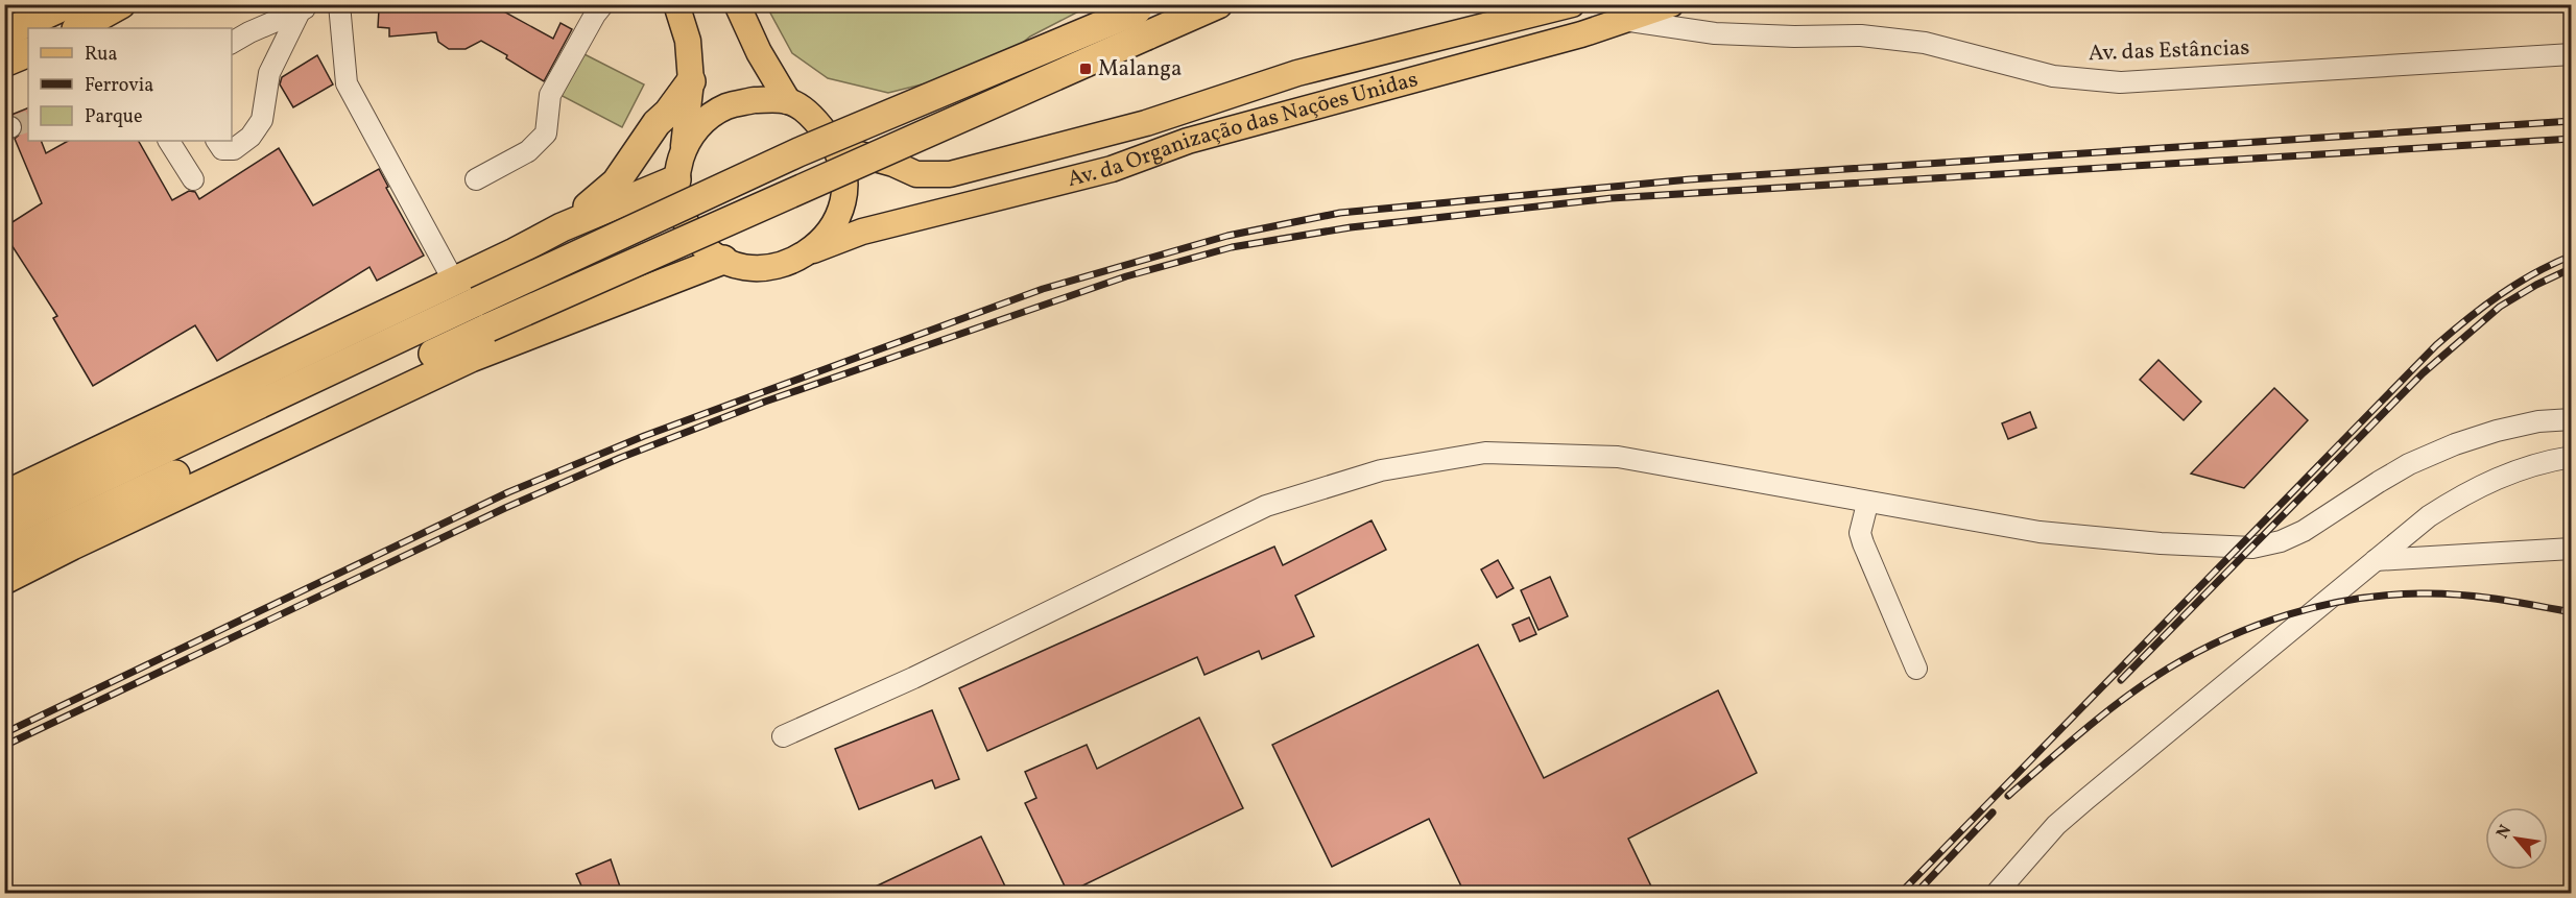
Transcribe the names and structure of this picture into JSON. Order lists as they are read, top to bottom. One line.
{"streets":{"main road":["Av. da Organização das Nações Unidas"],"street":["Av. das Estâncias"]},"crossings":[["Av. das Estâncias","Av. da Organização das Nações Unidas"]],"places":{"transit":["Malanga"]},"legend":["Rua","Ferrovia","Parque"],"north":"top left"}
